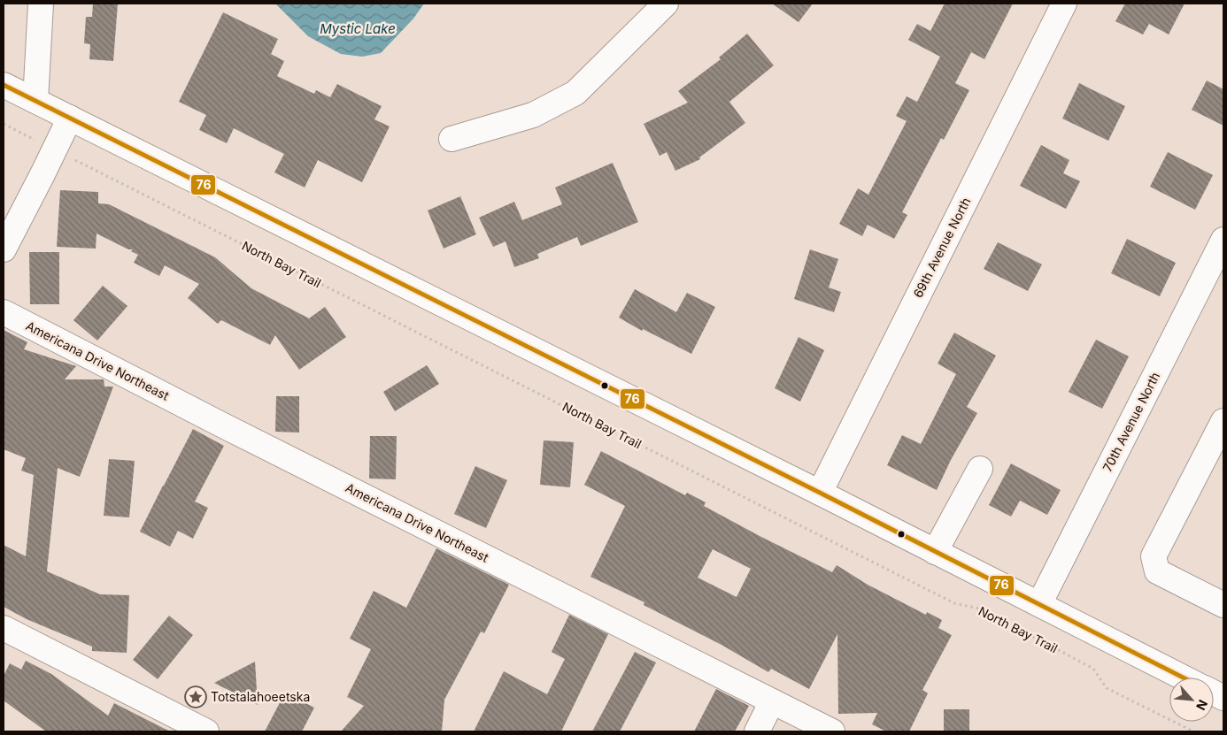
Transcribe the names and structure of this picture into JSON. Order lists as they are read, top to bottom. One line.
{"streets":{"street":["69th Avenue North","Americana Drive Northeast","70th Avenue North"],"path":["North Bay Trail"]},"water":["Mystic Lake"],"places":{"place":["Totstalahoeetska"]},"lines":["transit line 76"],"north":"bottom right"}
